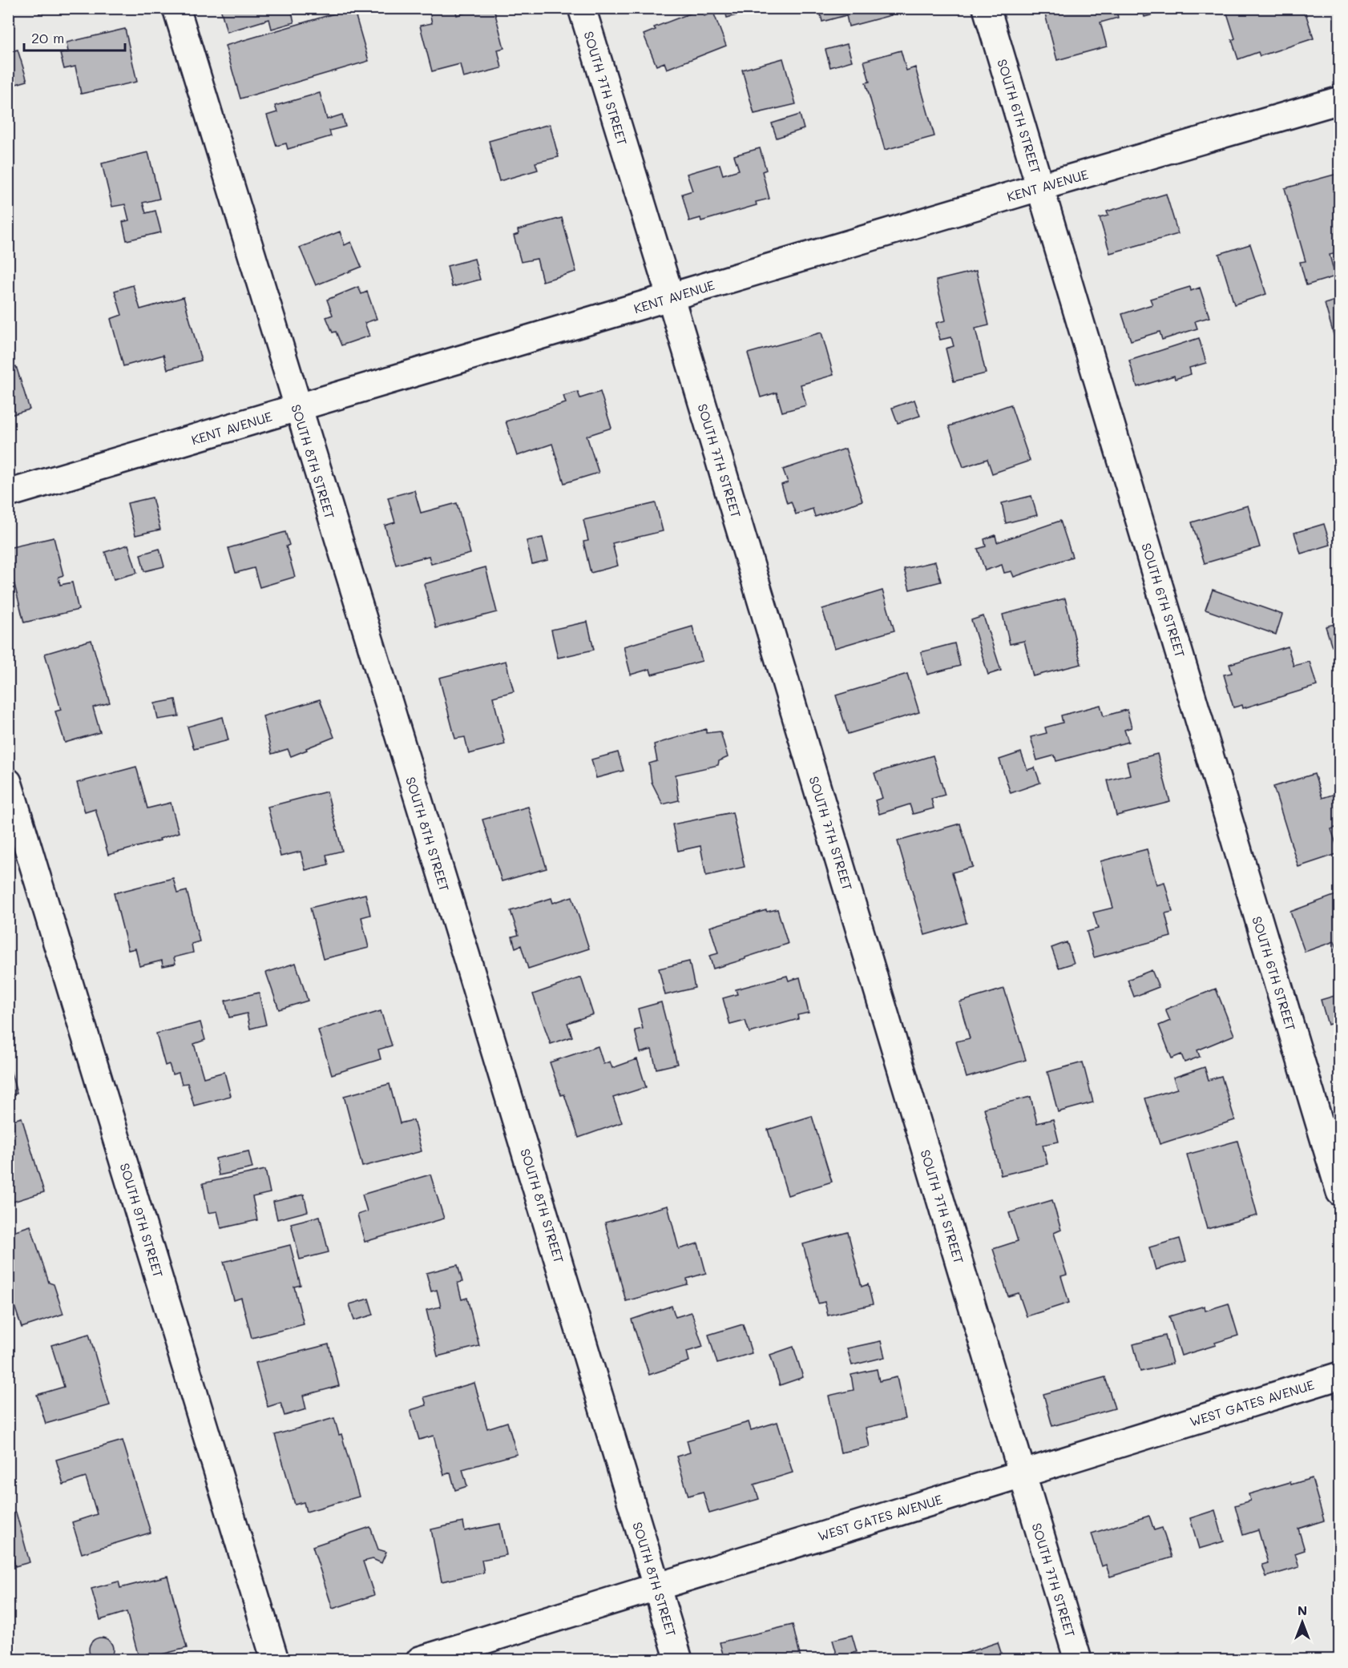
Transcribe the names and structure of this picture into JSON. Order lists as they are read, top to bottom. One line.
{"streets":{"street":["SOUTH 7TH STREET","SOUTH 6TH STREET","KENT AVENUE","SOUTH 8TH STREET","SOUTH 9TH STREET","WEST GATES AVENUE"]},"crossings":[["SOUTH 7TH STREET","KENT AVENUE"],["SOUTH 7TH STREET","WEST GATES AVENUE"],["SOUTH 6TH STREET","KENT AVENUE"],["KENT AVENUE","SOUTH 8TH STREET"],["SOUTH 8TH STREET","WEST GATES AVENUE"]],"scale_bar":"20 m","north":"top"}
